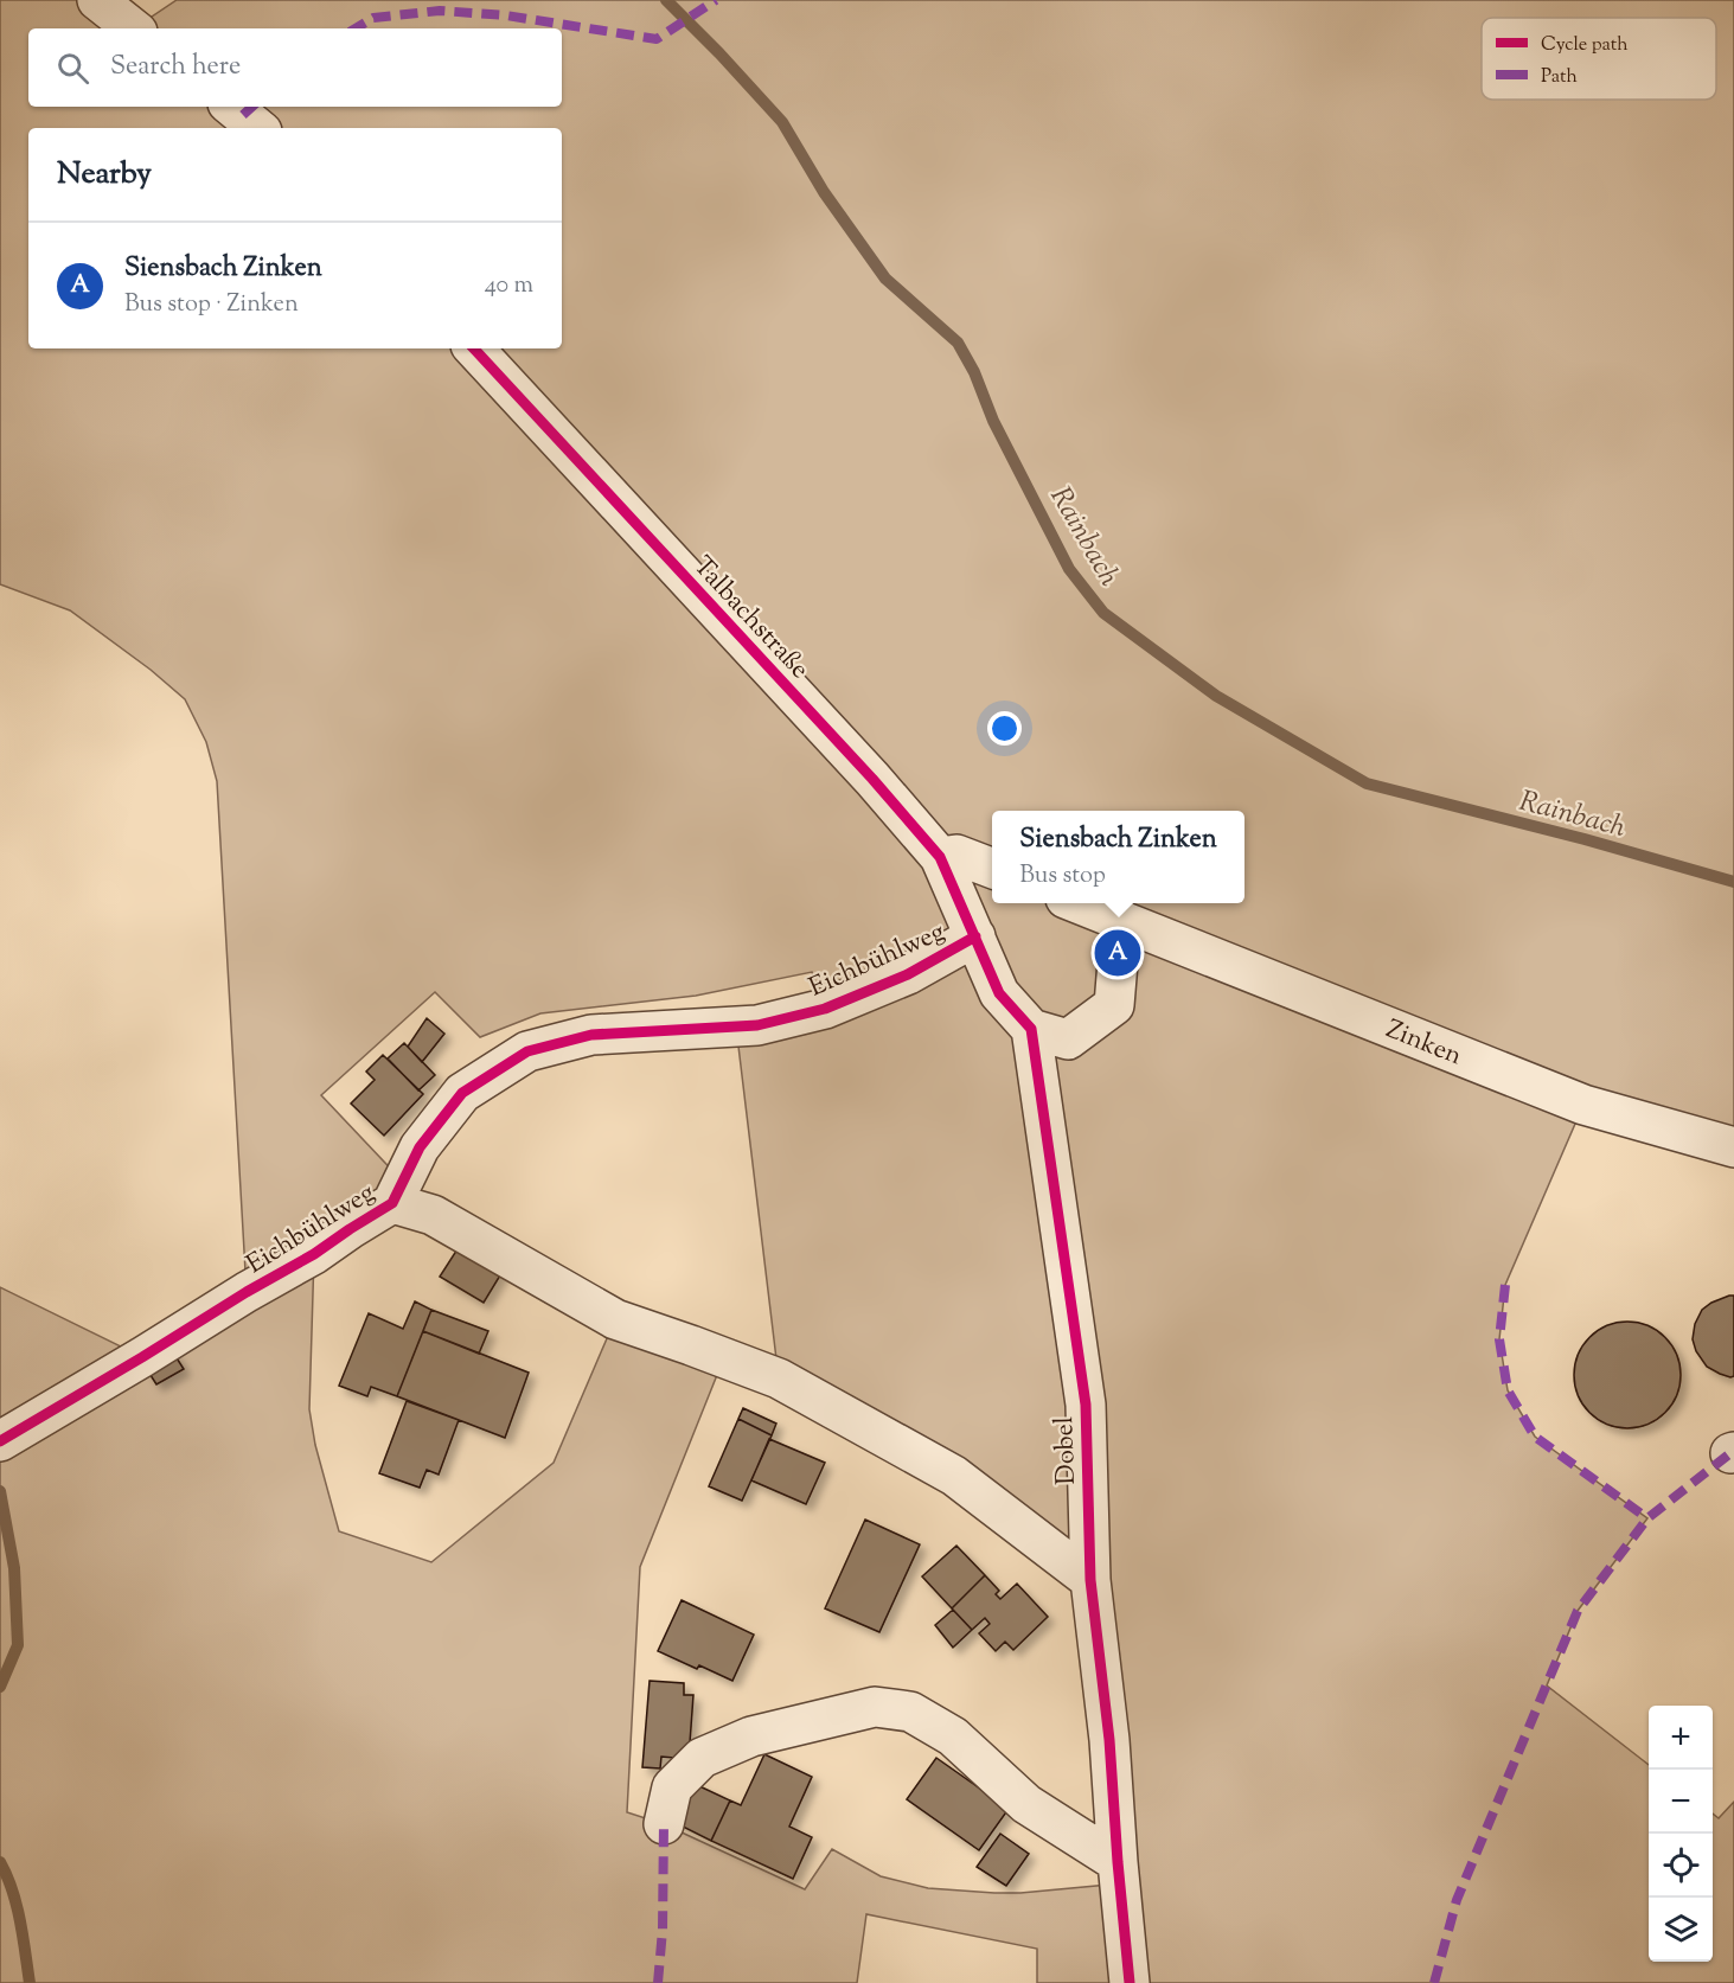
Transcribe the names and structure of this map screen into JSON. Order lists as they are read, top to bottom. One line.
{"streets":{"street":["Talbachstraße","Eichbühlweg","Zinken","Dobel"]},"crossings":[["Talbachstraße","Eichbühlweg"]],"water":["Rainbach"],"legend":["Cycle path","Path"],"page":{"search":"Search here","heading":"Nearby","list":[{"mark":"A","name":"Siensbach Zinken","note":"Bus stop · Zinken","value":"40 m"}],"popup":["Siensbach Zinken","Bus stop"],"pins":"A","map_buttons":["+","−"]}}
